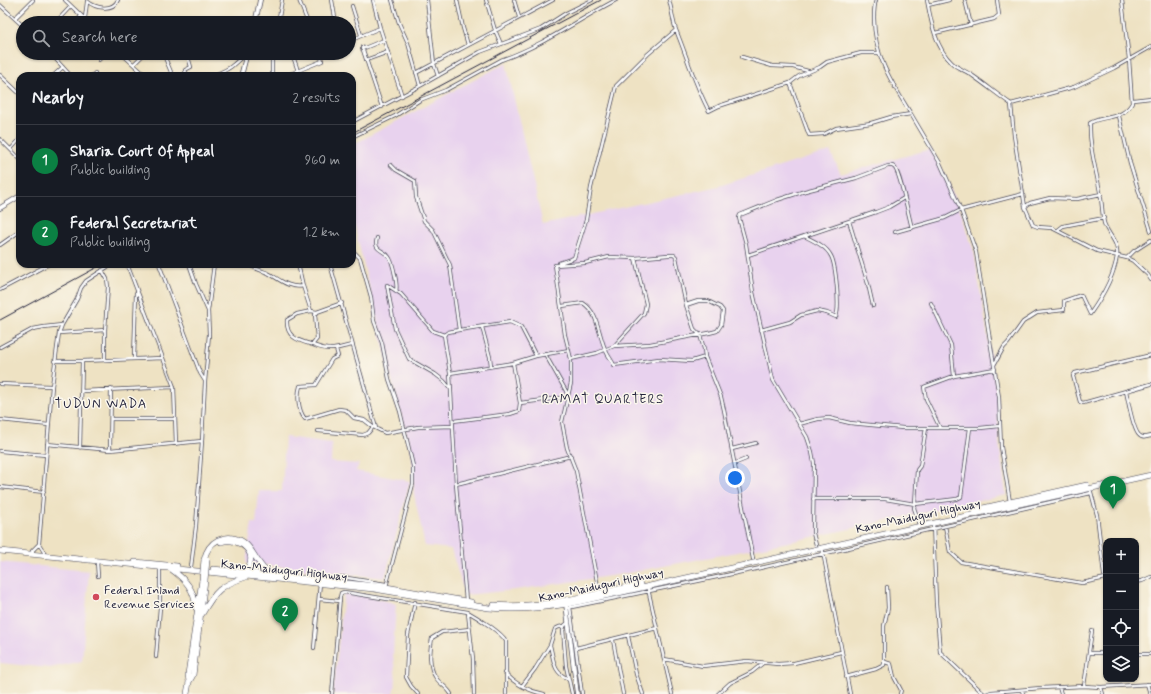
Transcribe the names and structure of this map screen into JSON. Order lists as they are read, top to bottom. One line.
{"streets":{"highway":["Kano-Maiduguri Highway"]},"districts":["RAMAT QUARTERS","TUDUN WADA"],"places":["Federal Inland Revenue Services"],"page":{"search":"Search here","heading":["Nearby","2 results"],"list":[{"mark":"1","name":"Sharia Court Of Appeal","note":"Public building","value":"960 m"},{"mark":"2","name":"Federal Secretariat","note":"Public building","value":"1.2 km"}],"pins":["1","2"],"map_buttons":["+","−"]}}
